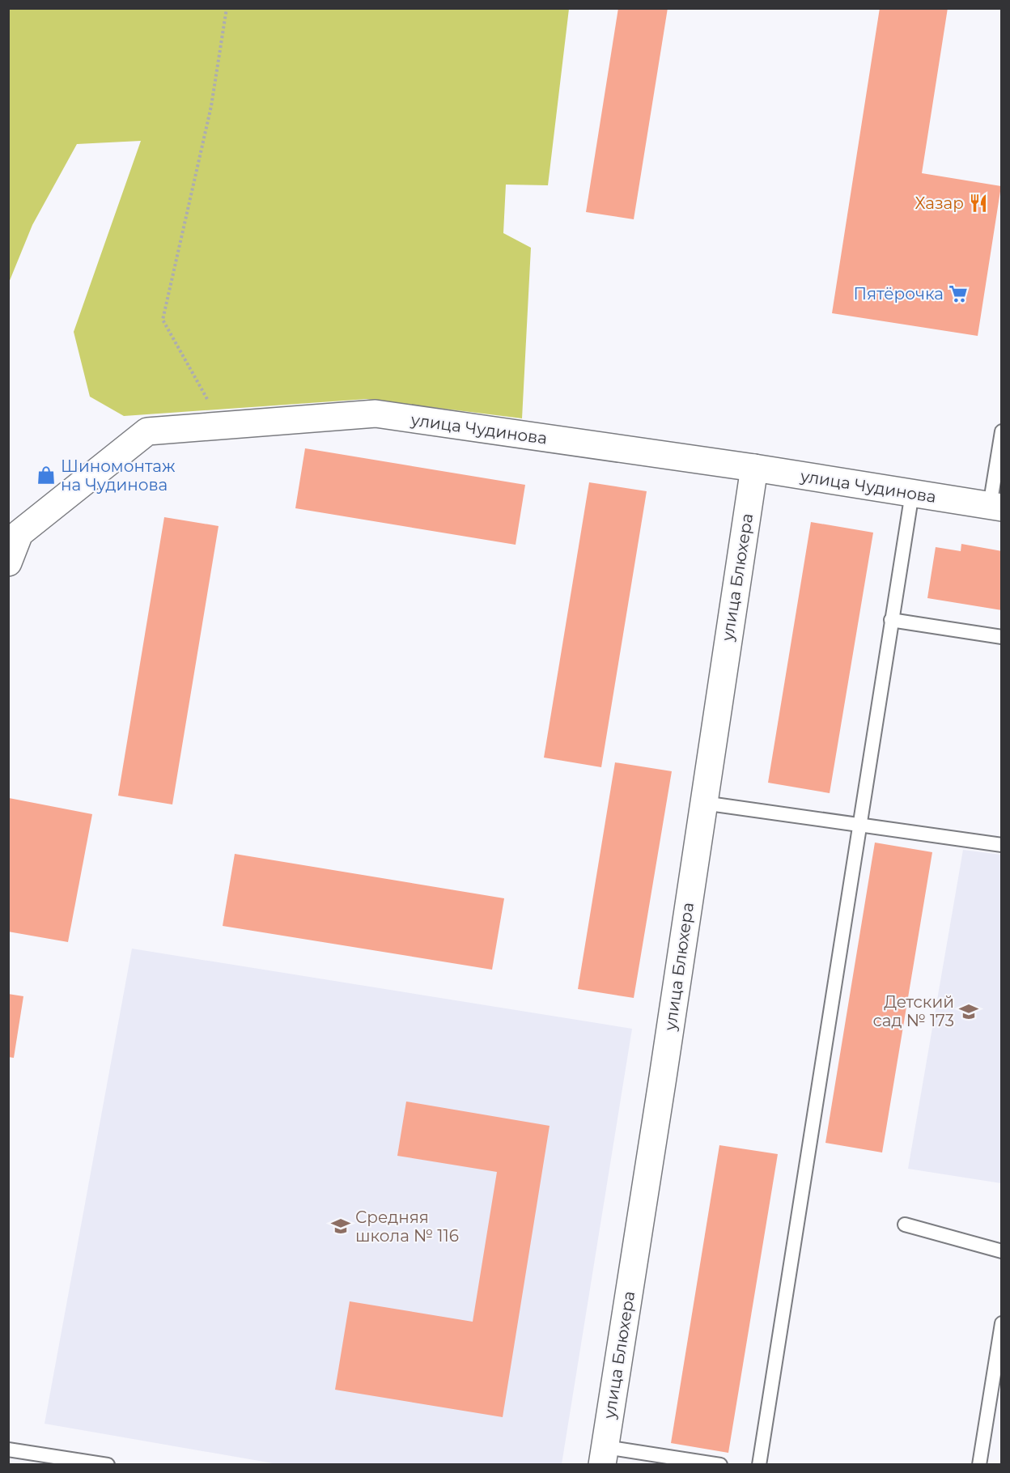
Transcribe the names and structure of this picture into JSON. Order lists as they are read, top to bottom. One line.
{"streets":{"street":["улица Чудинова","улица Блюхера"]},"crossings":[["улица Чудинова","улица Блюхера"]],"places":{"restaurant":["Хазар"],"supermarket":["Пятёрочка"],"shop":["Шиномонтаж на Чудинова"],"school or university":["Детский сад № 173","Средняя школа № 116"]}}
